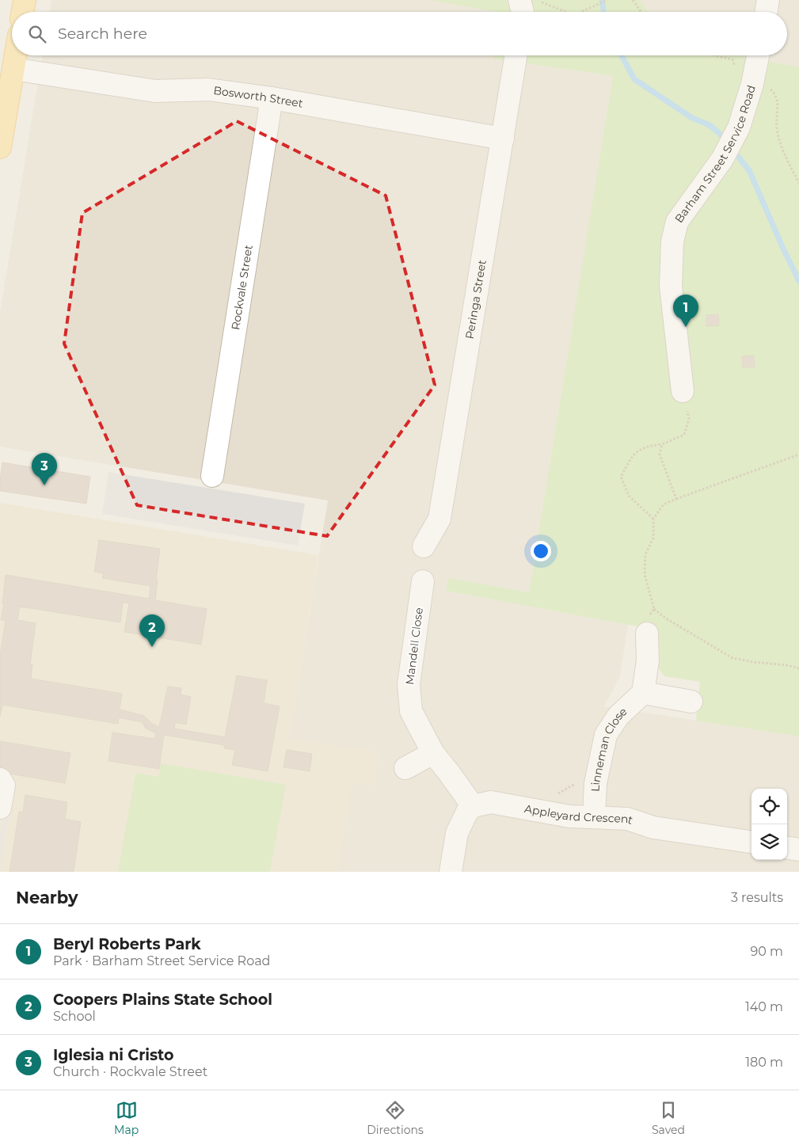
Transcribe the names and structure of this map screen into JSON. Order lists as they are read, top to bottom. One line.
{"streets":{"street":["Bosworth Street","Barham Street Service Road","Rockvale Street","Peringa Street","Mandell Close","Linneman Close","Appleyard Crescent"]},"crossings":[["Bosworth Street","Rockvale Street"],["Bosworth Street","Peringa Street"],["Mandell Close","Appleyard Crescent"],["Linneman Close","Appleyard Crescent"]],"page":{"search":"Search here","pins":["1","3","2"],"heading":["Nearby","3 results"],"list":[{"mark":"1","name":"Beryl Roberts Park","note":"Park · Barham Street Service Road","value":"90 m"},{"mark":"2","name":"Coopers Plains State School","note":"School","value":"140 m"},{"mark":"3","name":"Iglesia ni Cristo","note":"Church · Rockvale Street","value":"180 m"}],"nav":["Map","Directions","Saved"]}}
